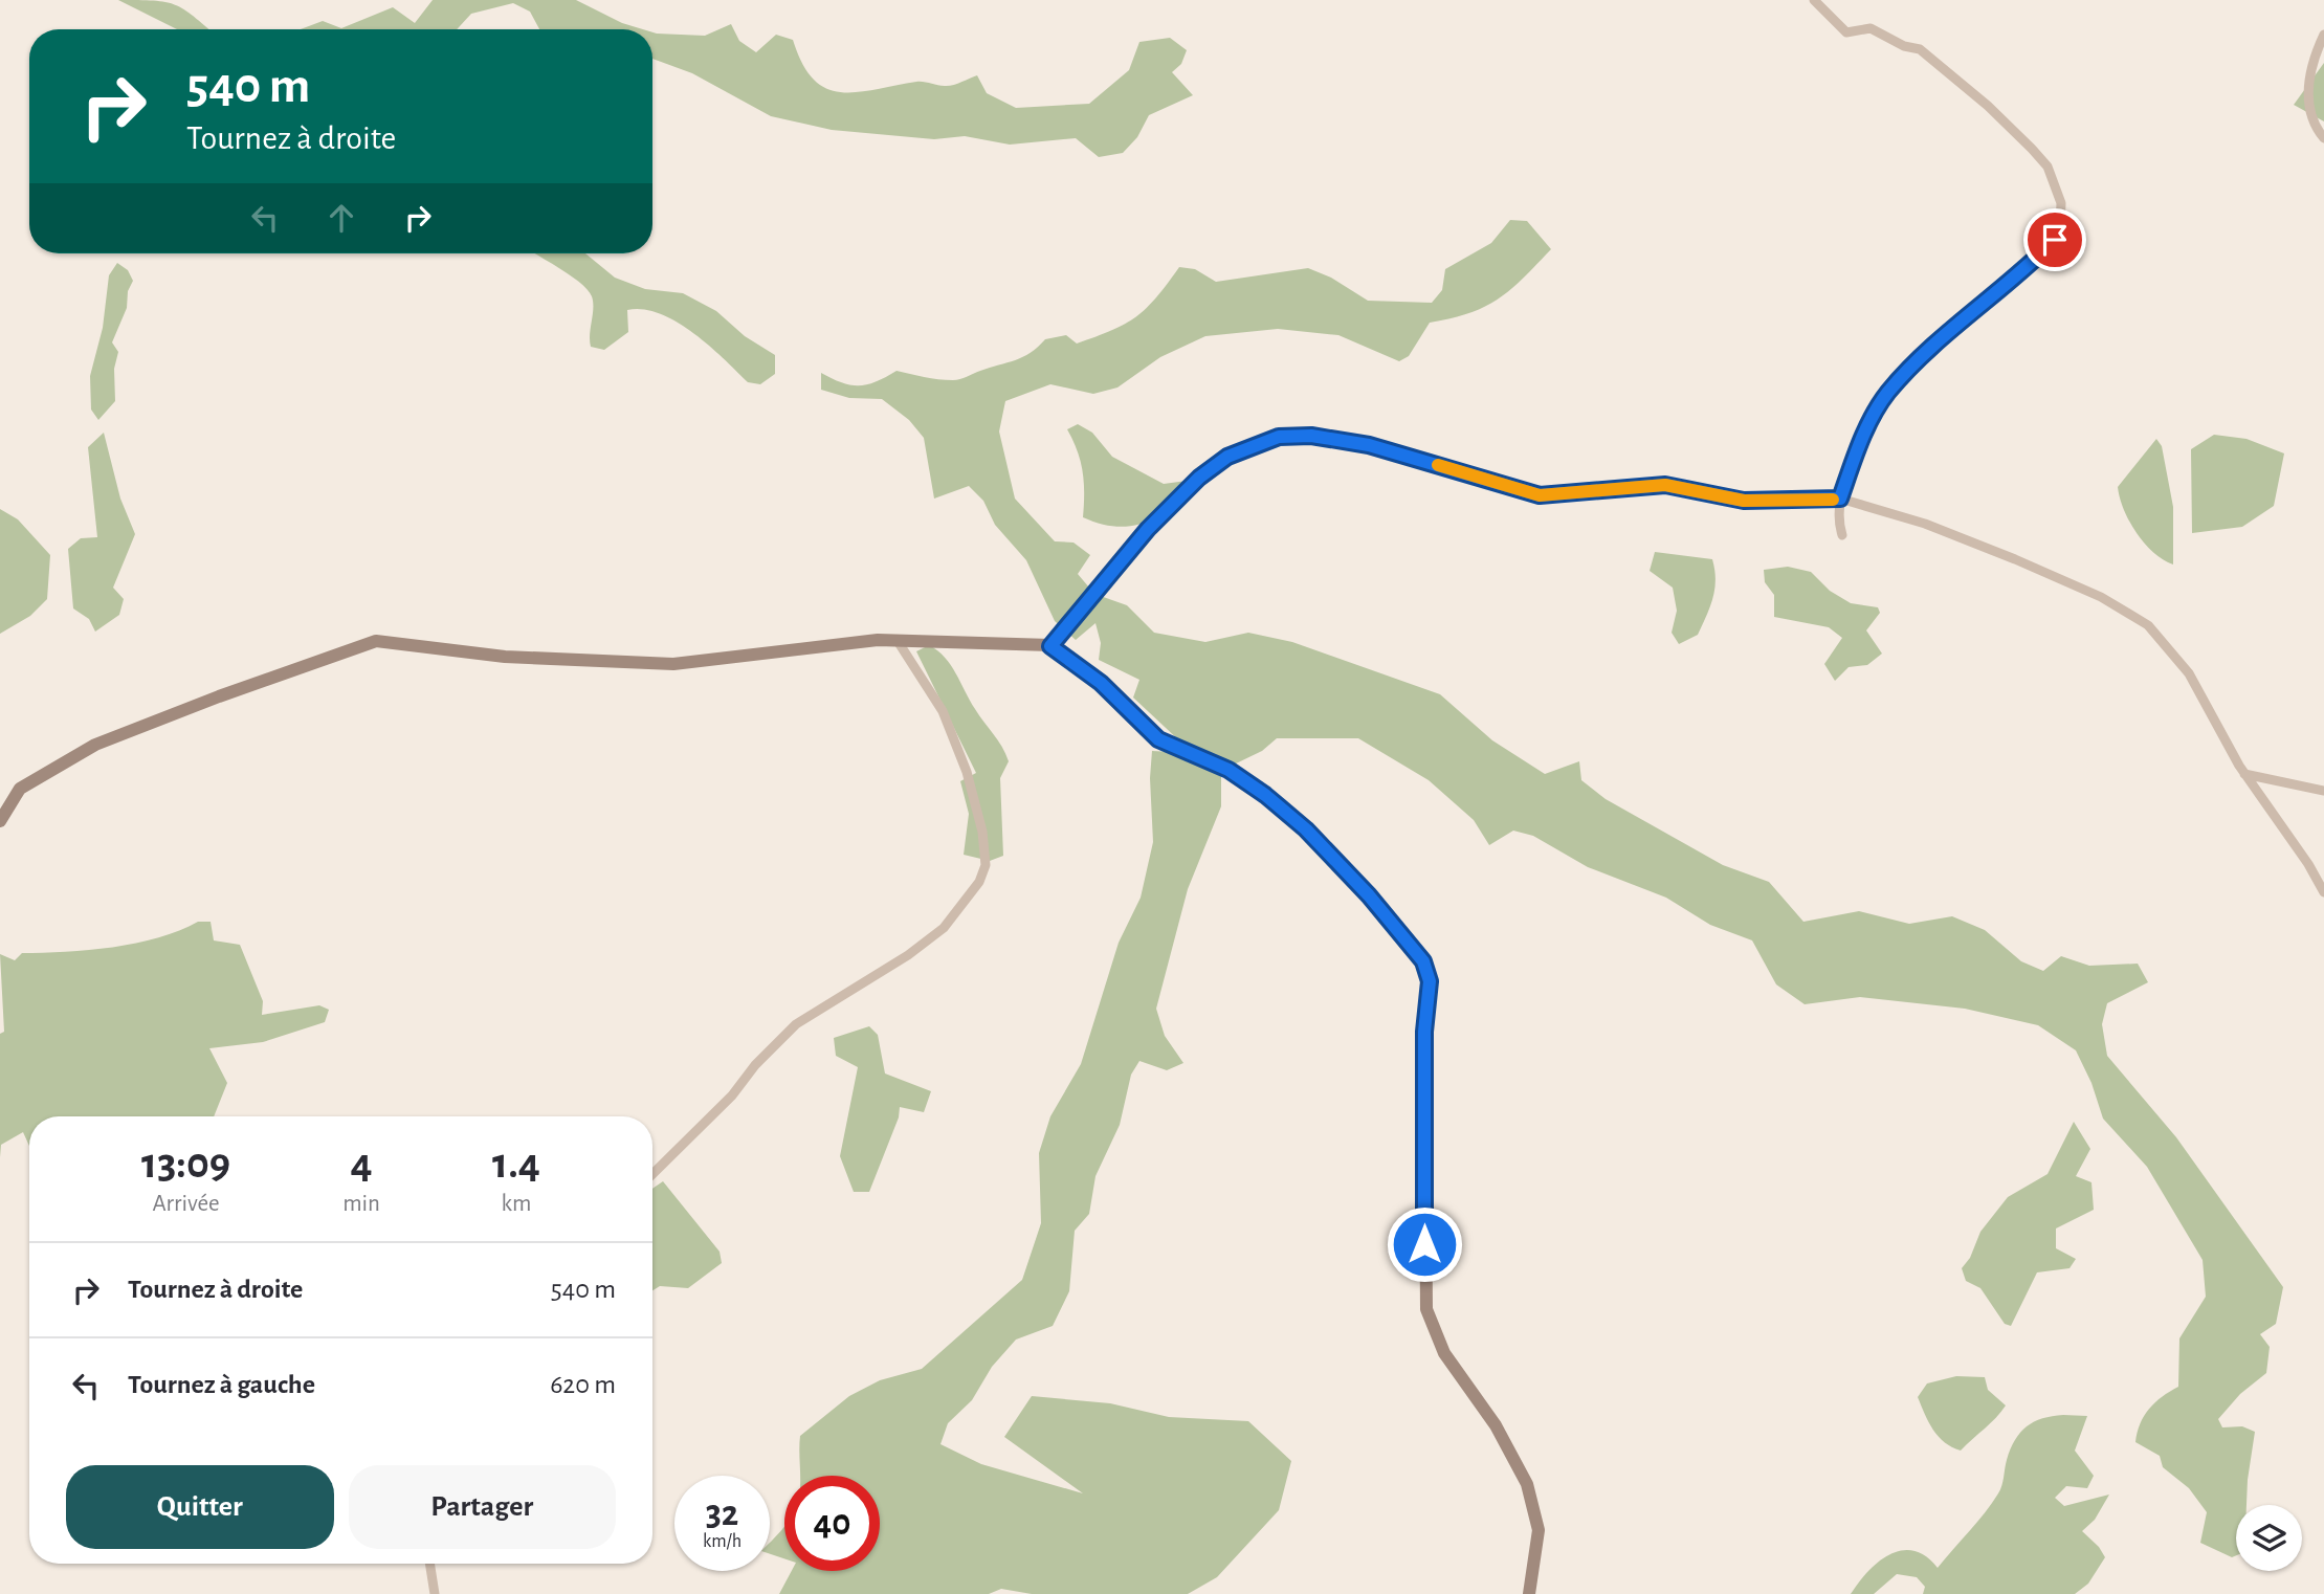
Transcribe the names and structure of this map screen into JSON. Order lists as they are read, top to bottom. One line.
{"page":{"turn":["540 m","Tournez à droite"],"eta":["13:09","Arrivée","4","min","1.4","km"],"list":[{"name":"Tournez à droite","value":"540 m"},{"name":"Tournez à gauche","value":"620 m"}],"buttons":["Quitter","Partager"],"speed":"32 km/h","limit":"40"}}
